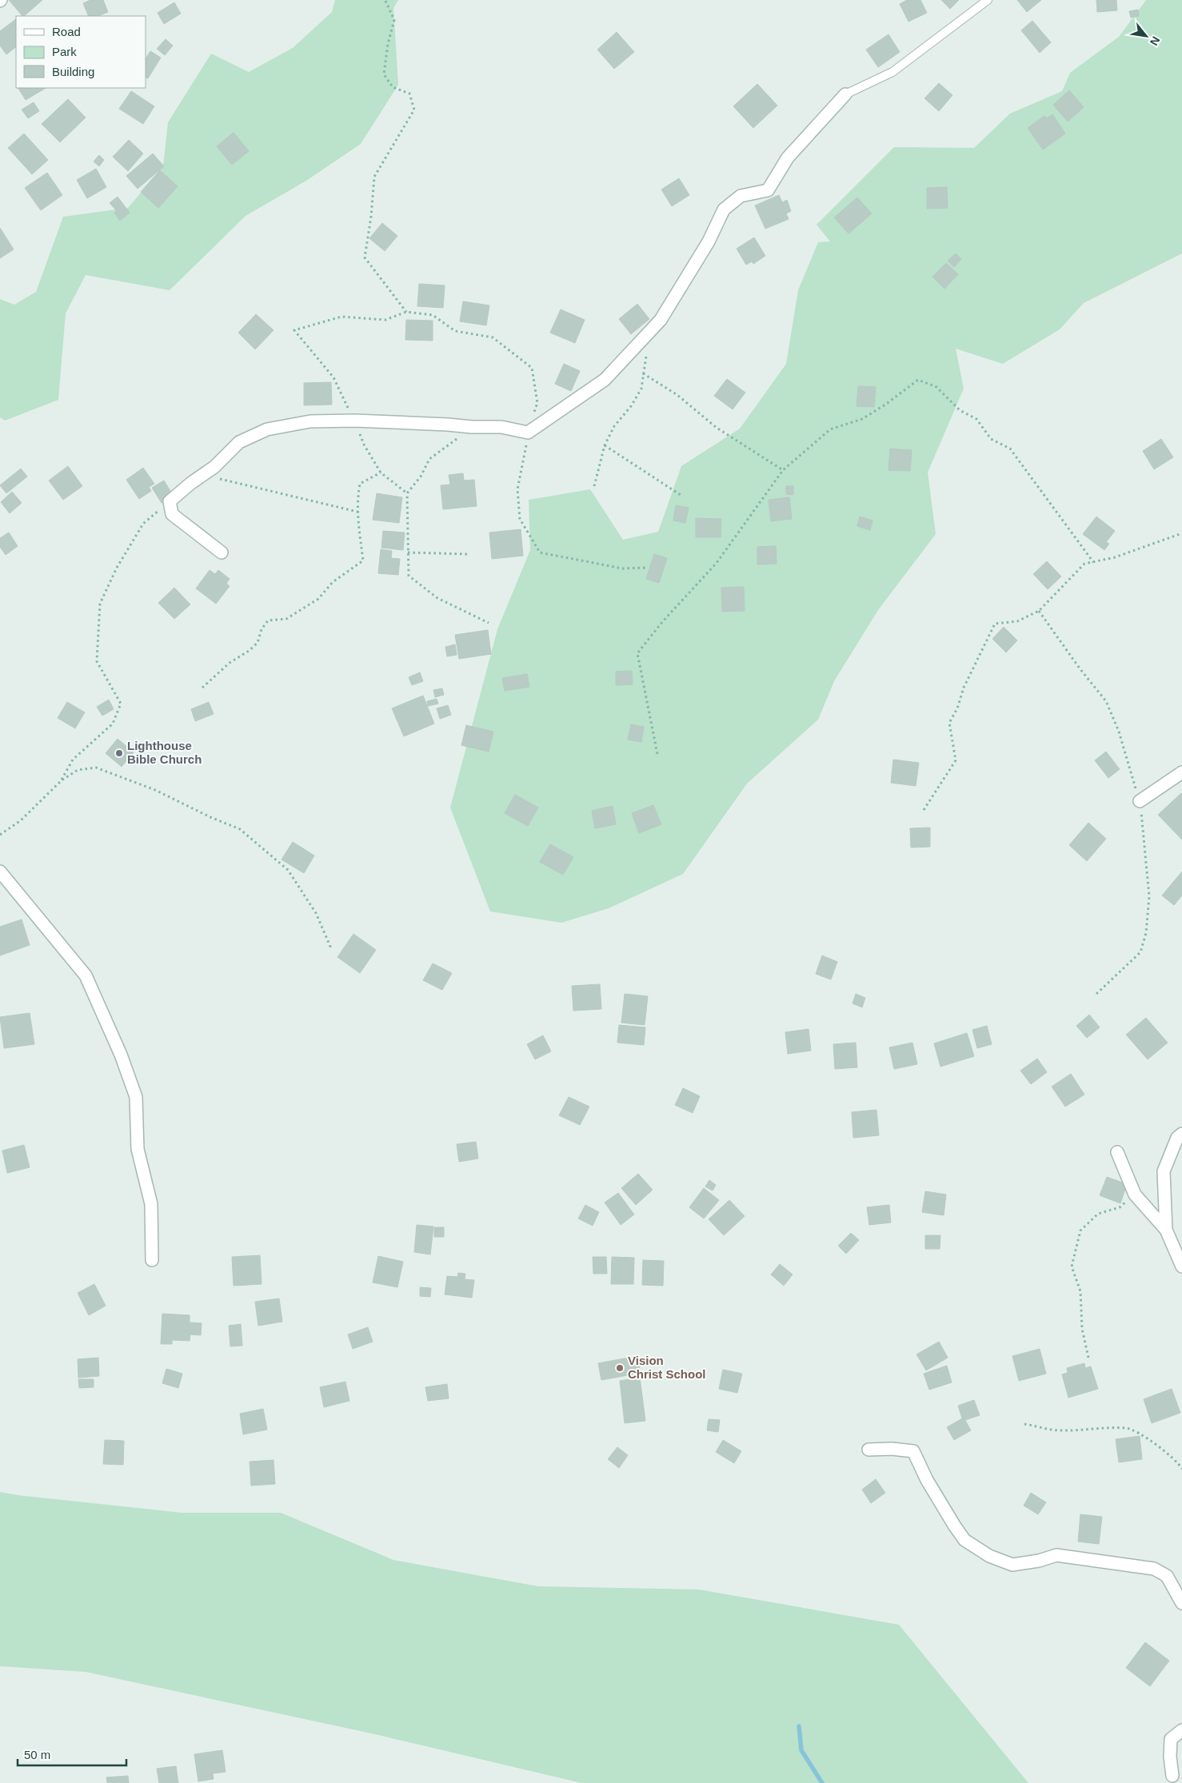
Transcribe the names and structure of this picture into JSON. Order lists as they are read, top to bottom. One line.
{"places":["Lighthouse Bible Church","Vision Christ School"],"legend":["Road","Park","Building"],"scale_bar":"50 m","north":"bottom right"}
